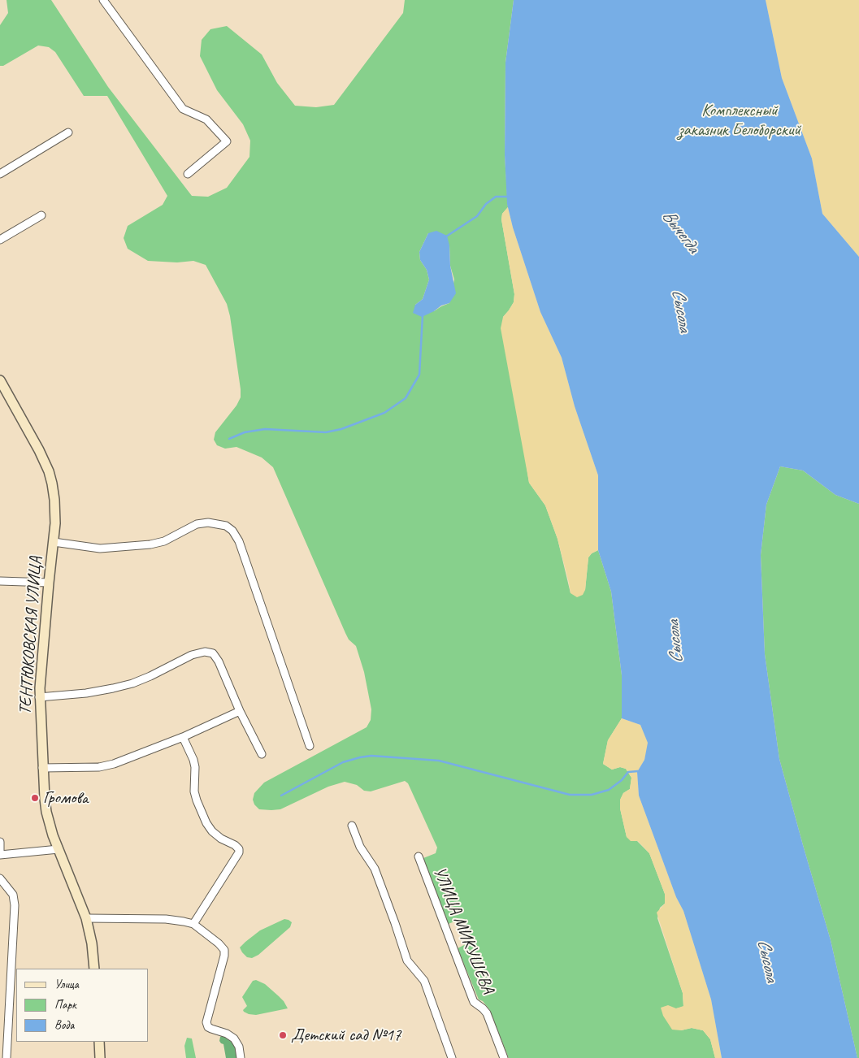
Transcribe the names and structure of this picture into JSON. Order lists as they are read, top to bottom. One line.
{"streets":{"street":["ТЕНТЮКОВСКАЯ УЛИЦА","УЛИЦА МИКУШЕВА"]},"water":["Вычегда","Сысола"],"parks":["Комплексный заказник Белоборский"],"places":["Громова","Детский сад №17"],"legend":["Улица","Парк","Вода"]}
